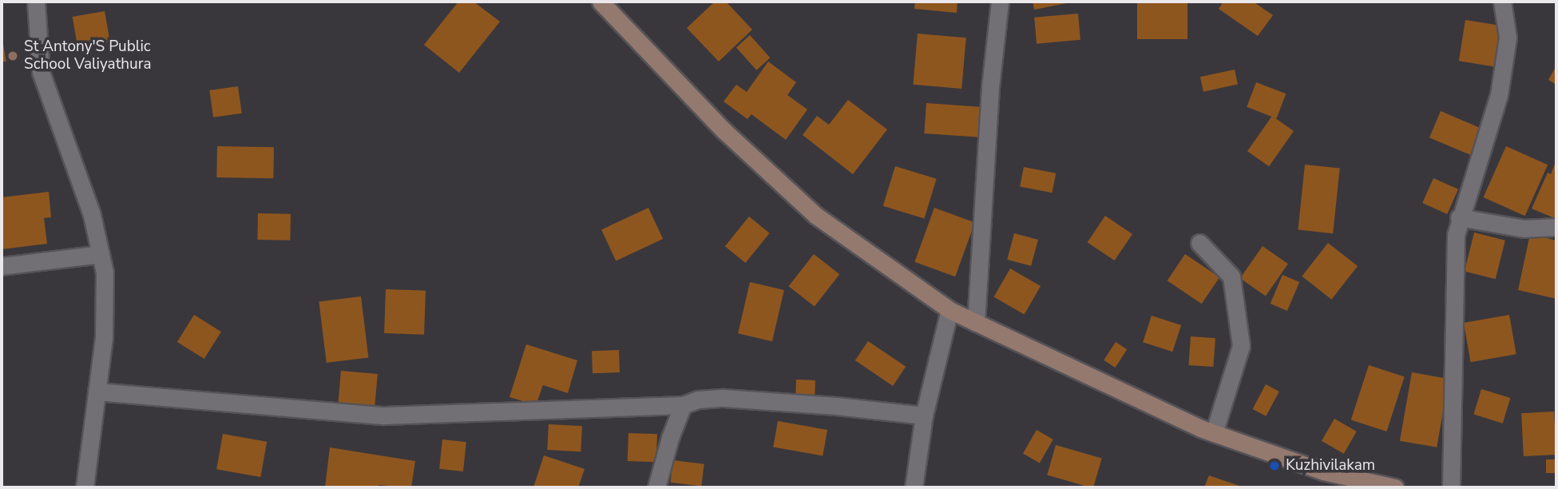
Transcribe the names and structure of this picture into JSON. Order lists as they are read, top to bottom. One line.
{"places":["St Antony'S Public School Valiyathura","Kuzhivilakam"]}
